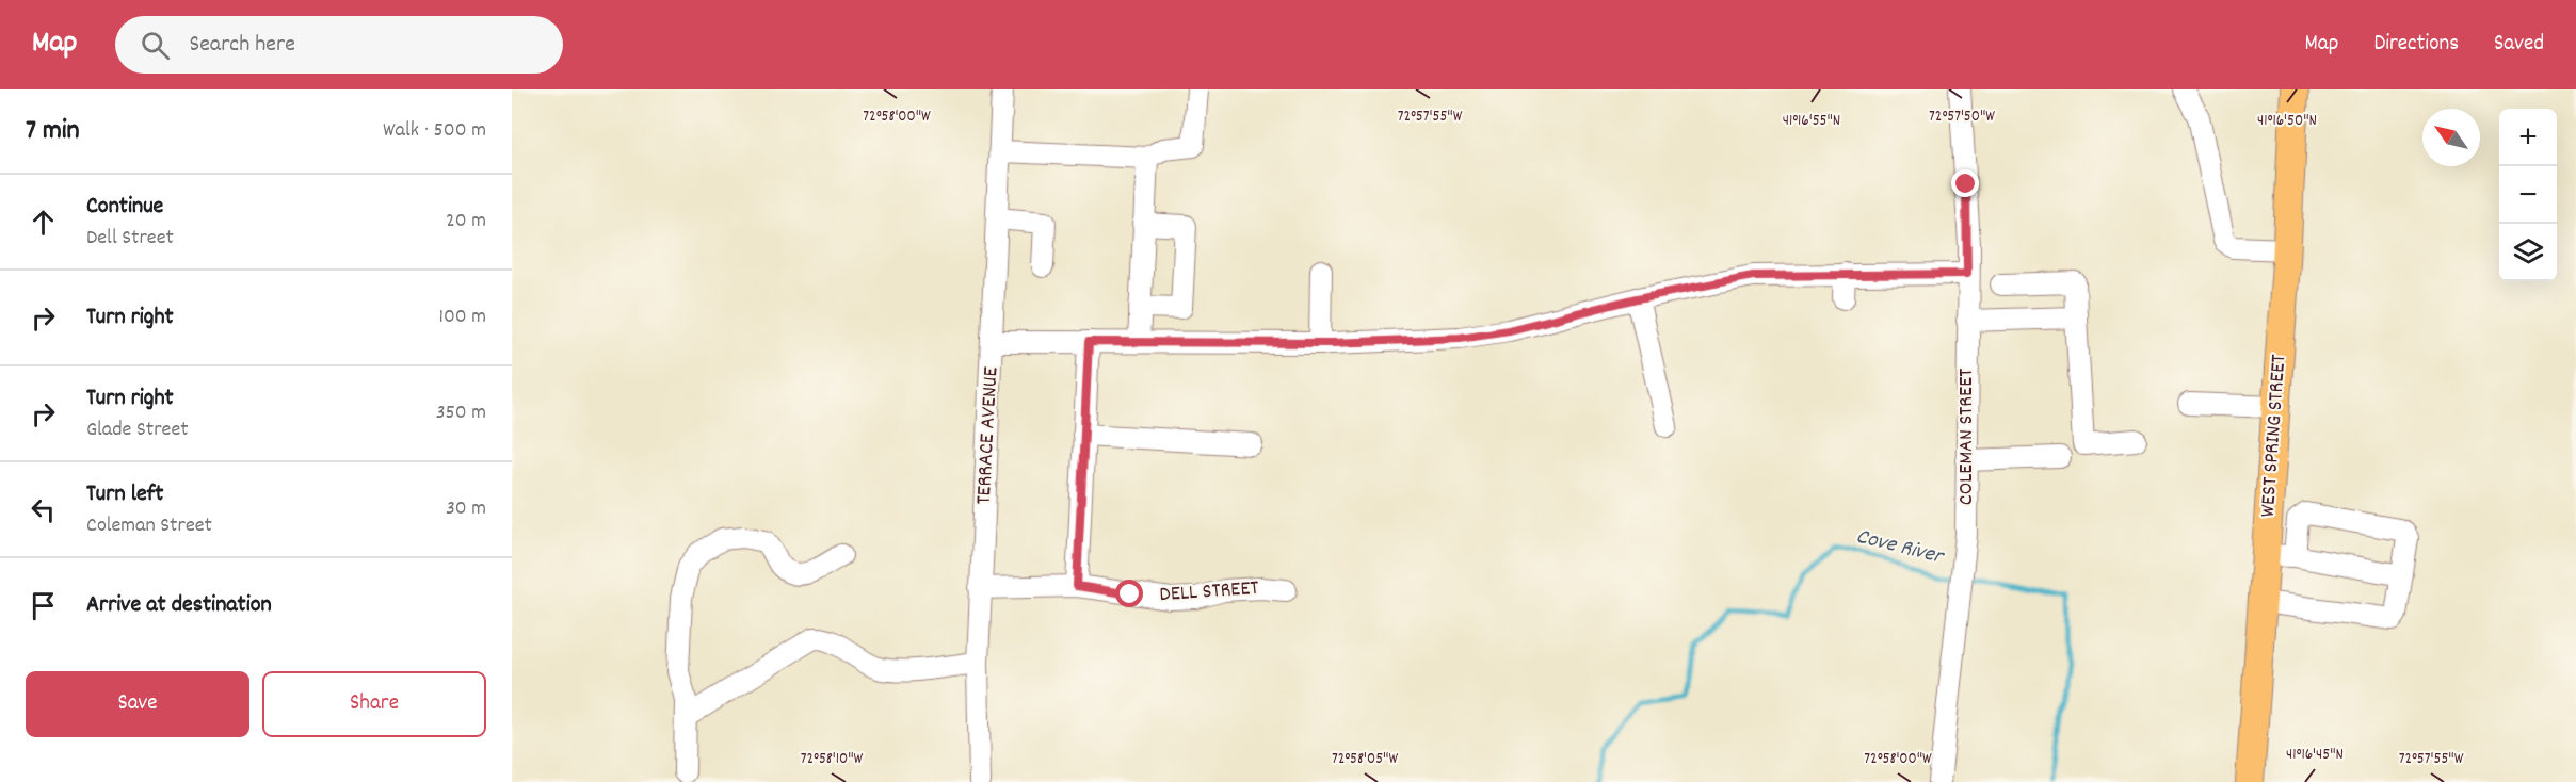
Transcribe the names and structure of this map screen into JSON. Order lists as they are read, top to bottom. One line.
{"streets":{"main road":["WEST SPRING STREET"],"street":["TERRACE AVENUE","COLEMAN STREET","DELL STREET"]},"crossings":[["TERRACE AVENUE","DELL STREET"]],"water":["Cove River"],"north":"top left","page":{"header":"Map","search":"Search here","nav":["Map","Directions","Saved"],"heading":["7 min","Walk · 500 m"],"map_buttons":["+","−"],"list":[["Continue","Dell Street","20 m"],["Turn right","100 m"],["Turn right","Glade Street","350 m"],["Turn left","Coleman Street","30 m"],"Arrive at destination"],"buttons":["Save","Share"]},"coordinates":["72°58'00\"W","72°57'55\"W","72°57'50\"W","41°16'55\"N","41°16'50\"N","41°16'45\"N","72°58'10\"W","72°58'05\"W"]}
